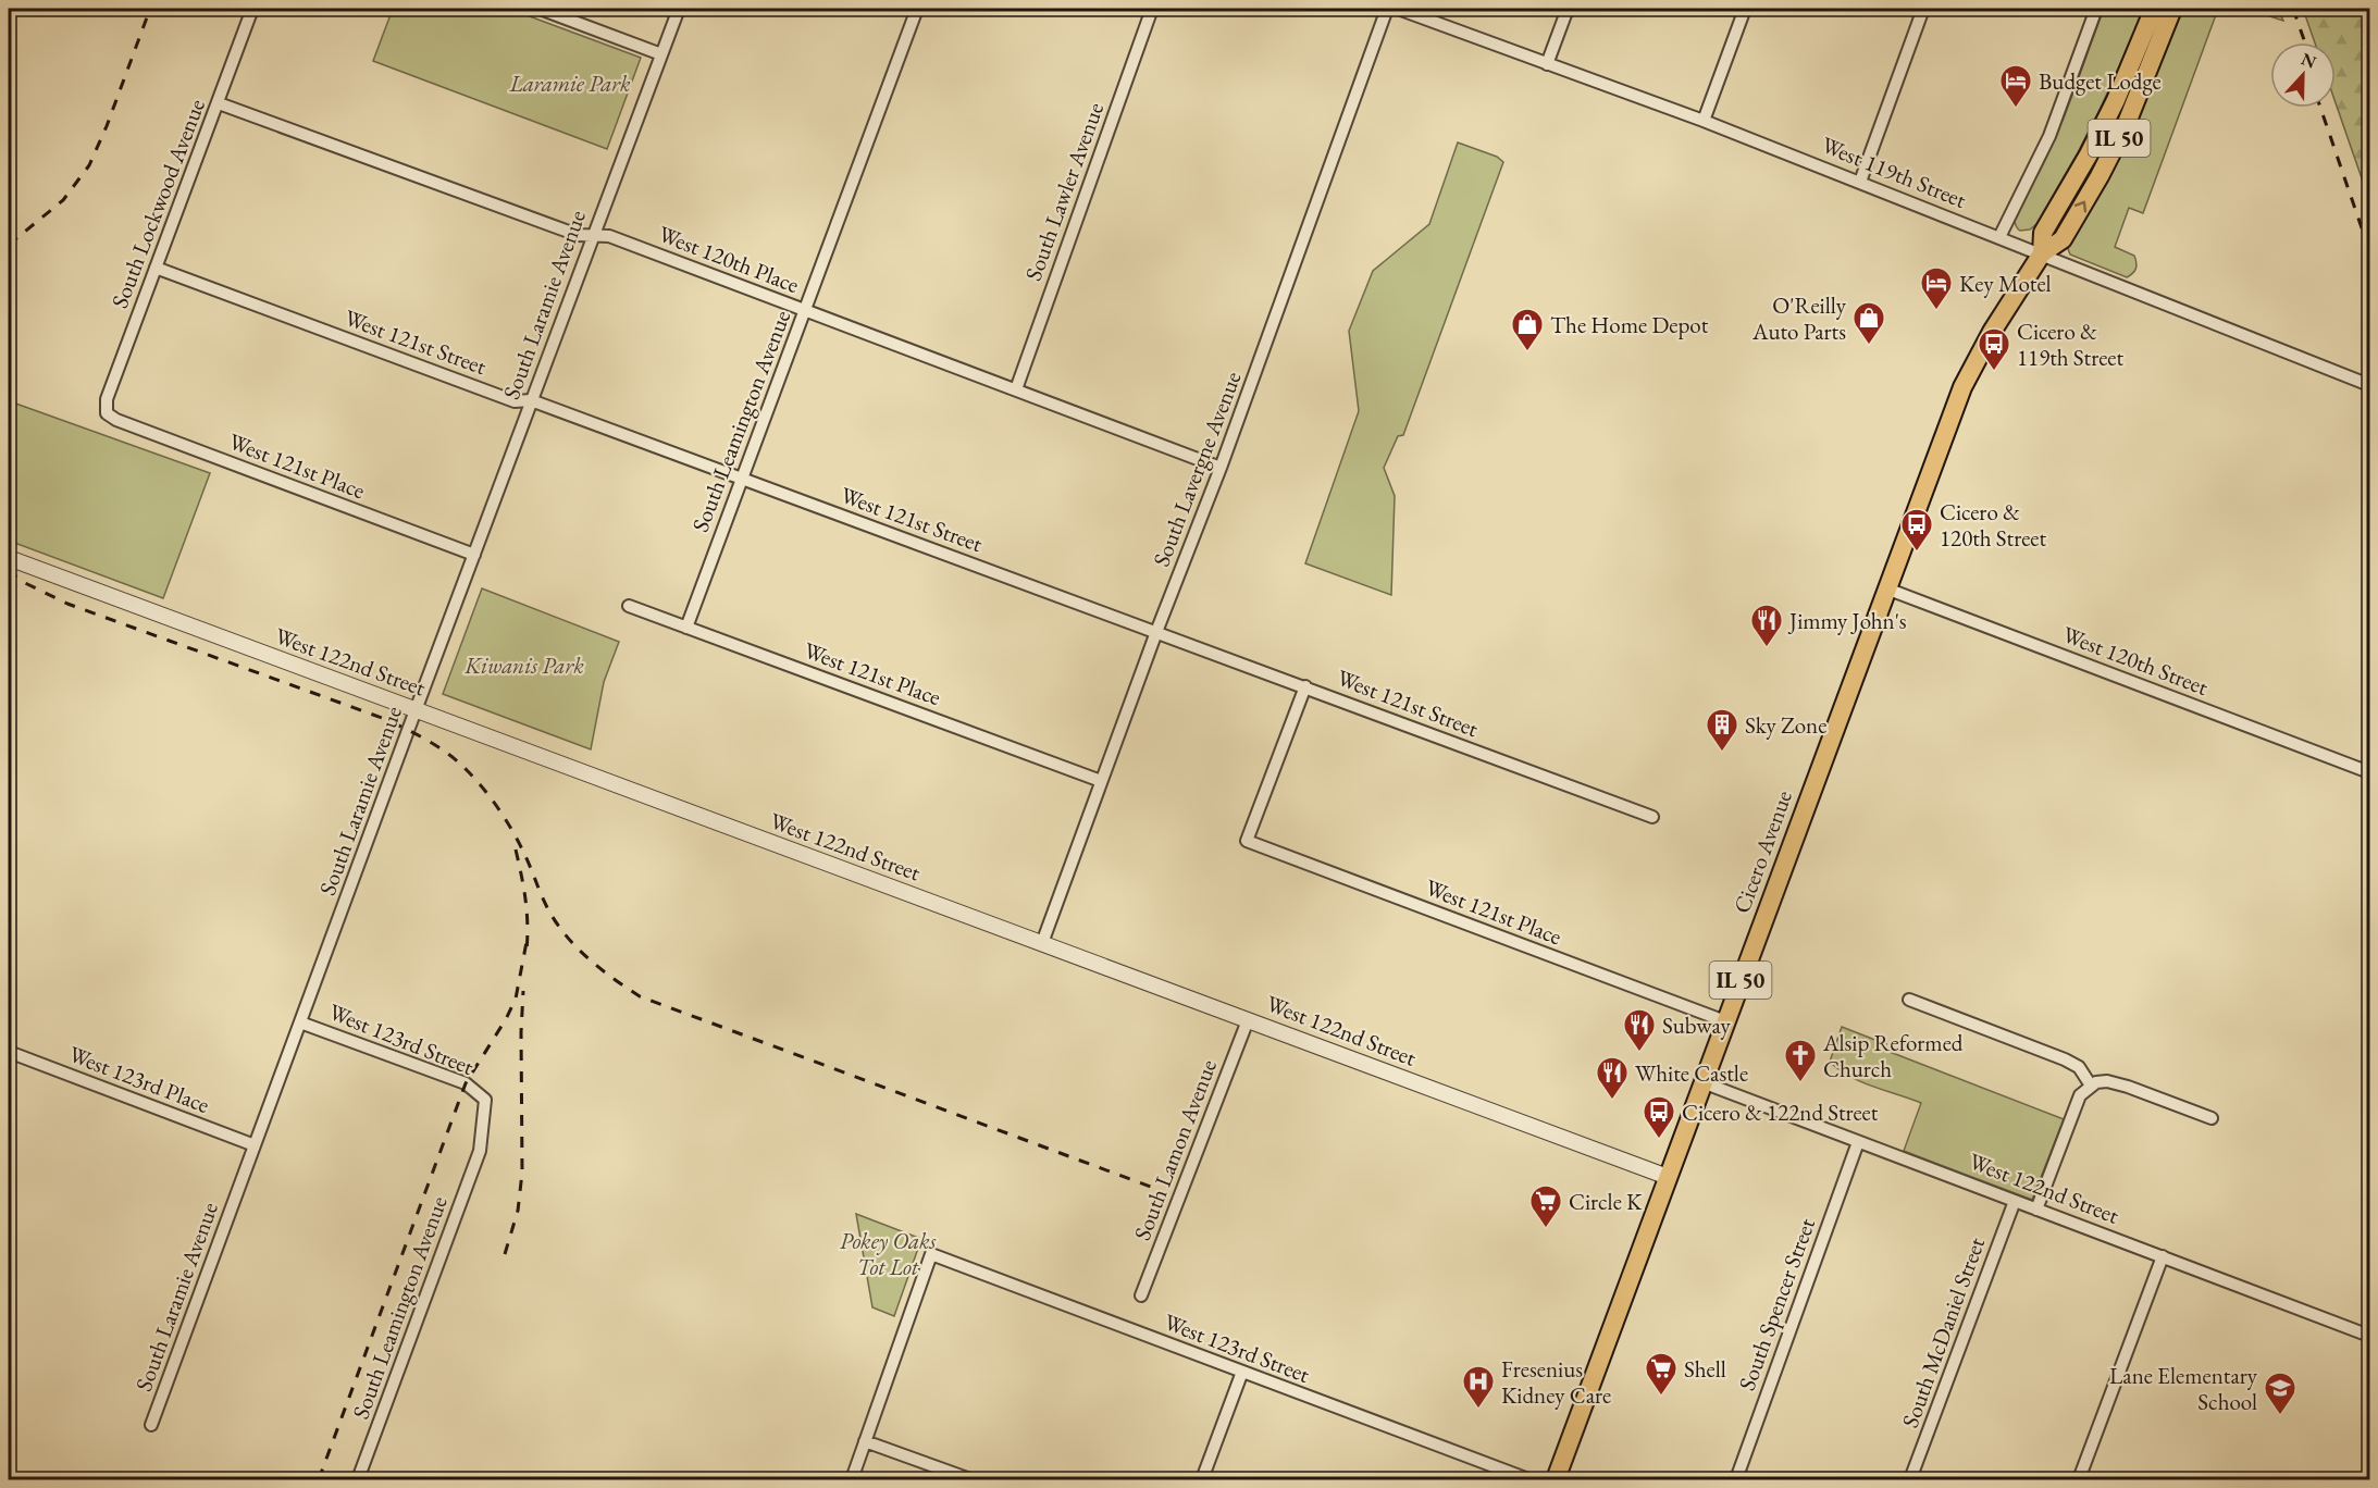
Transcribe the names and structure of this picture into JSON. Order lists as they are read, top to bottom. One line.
{"streets":{"main road":["IL 50","Cicero Avenue"],"street":["West 119th Street","South Lawler Avenue","South Lockwood Avenue","West 120th Place","South Laramie Avenue","West 121st Street","South Leamington Avenue","West 121st Place","South Lavergne Avenue","West 120th Street","West 122nd Street","West 123rd Street","West 123rd Place","South Lamon Avenue","South Spencer Street","South McDaniel Street"]},"crossings":[["West 119th Street","Cicero Avenue"],["South Lawler Avenue","West 120th Place"],["South Lockwood Avenue","West 120th Place"],["South Lockwood Avenue","West 121st Street"],["South Lockwood Avenue","West 121st Place"],["West 120th Place","South Laramie Avenue"],["West 120th Place","South Leamington Avenue"],["West 120th Place","South Lavergne Avenue"],["South Laramie Avenue","West 121st Street"],["South Laramie Avenue","West 121st Place"],["South Laramie Avenue","West 122nd Street"],["South Laramie Avenue","West 123rd Street"],["South Laramie Avenue","West 123rd Place"],["West 121st Street","South Leamington Avenue"],["West 121st Street","West 121st Place"],["West 121st Street","South Lavergne Avenue"],["South Leamington Avenue","West 121st Place"],["South Leamington Avenue","West 123rd Street"],["West 121st Place","South Lavergne Avenue"],["West 121st Place","Cicero Avenue"],["South Lavergne Avenue","West 122nd Street"],["West 120th Street","Cicero Avenue"],["West 122nd Street","Cicero Avenue"],["West 122nd Street","South Lamon Avenue"],["West 122nd Street","South Spencer Street"],["West 122nd Street","South McDaniel Street"]],"parks":["Laramie Park","Kiwanis Park","Pokey Oaks Tot Lot"],"places":{"hotel":["Budget Lodge","Key Motel"],"shop":["O'Reilly Auto Parts","The Home Depot"],"bus stop":["Cicero & 119th Street","Cicero & 120th Street","Cicero & 122nd Street"],"restaurant":["Jimmy John's","Subway","White Castle"],"building":["Sky Zone"],"church":["Alsip Reformed Church"],"supermarket":["Circle K","Shell"],"hospital":["Fresenius Kidney Care"],"school or university":["Lane Elementary School"]},"north":"top"}
